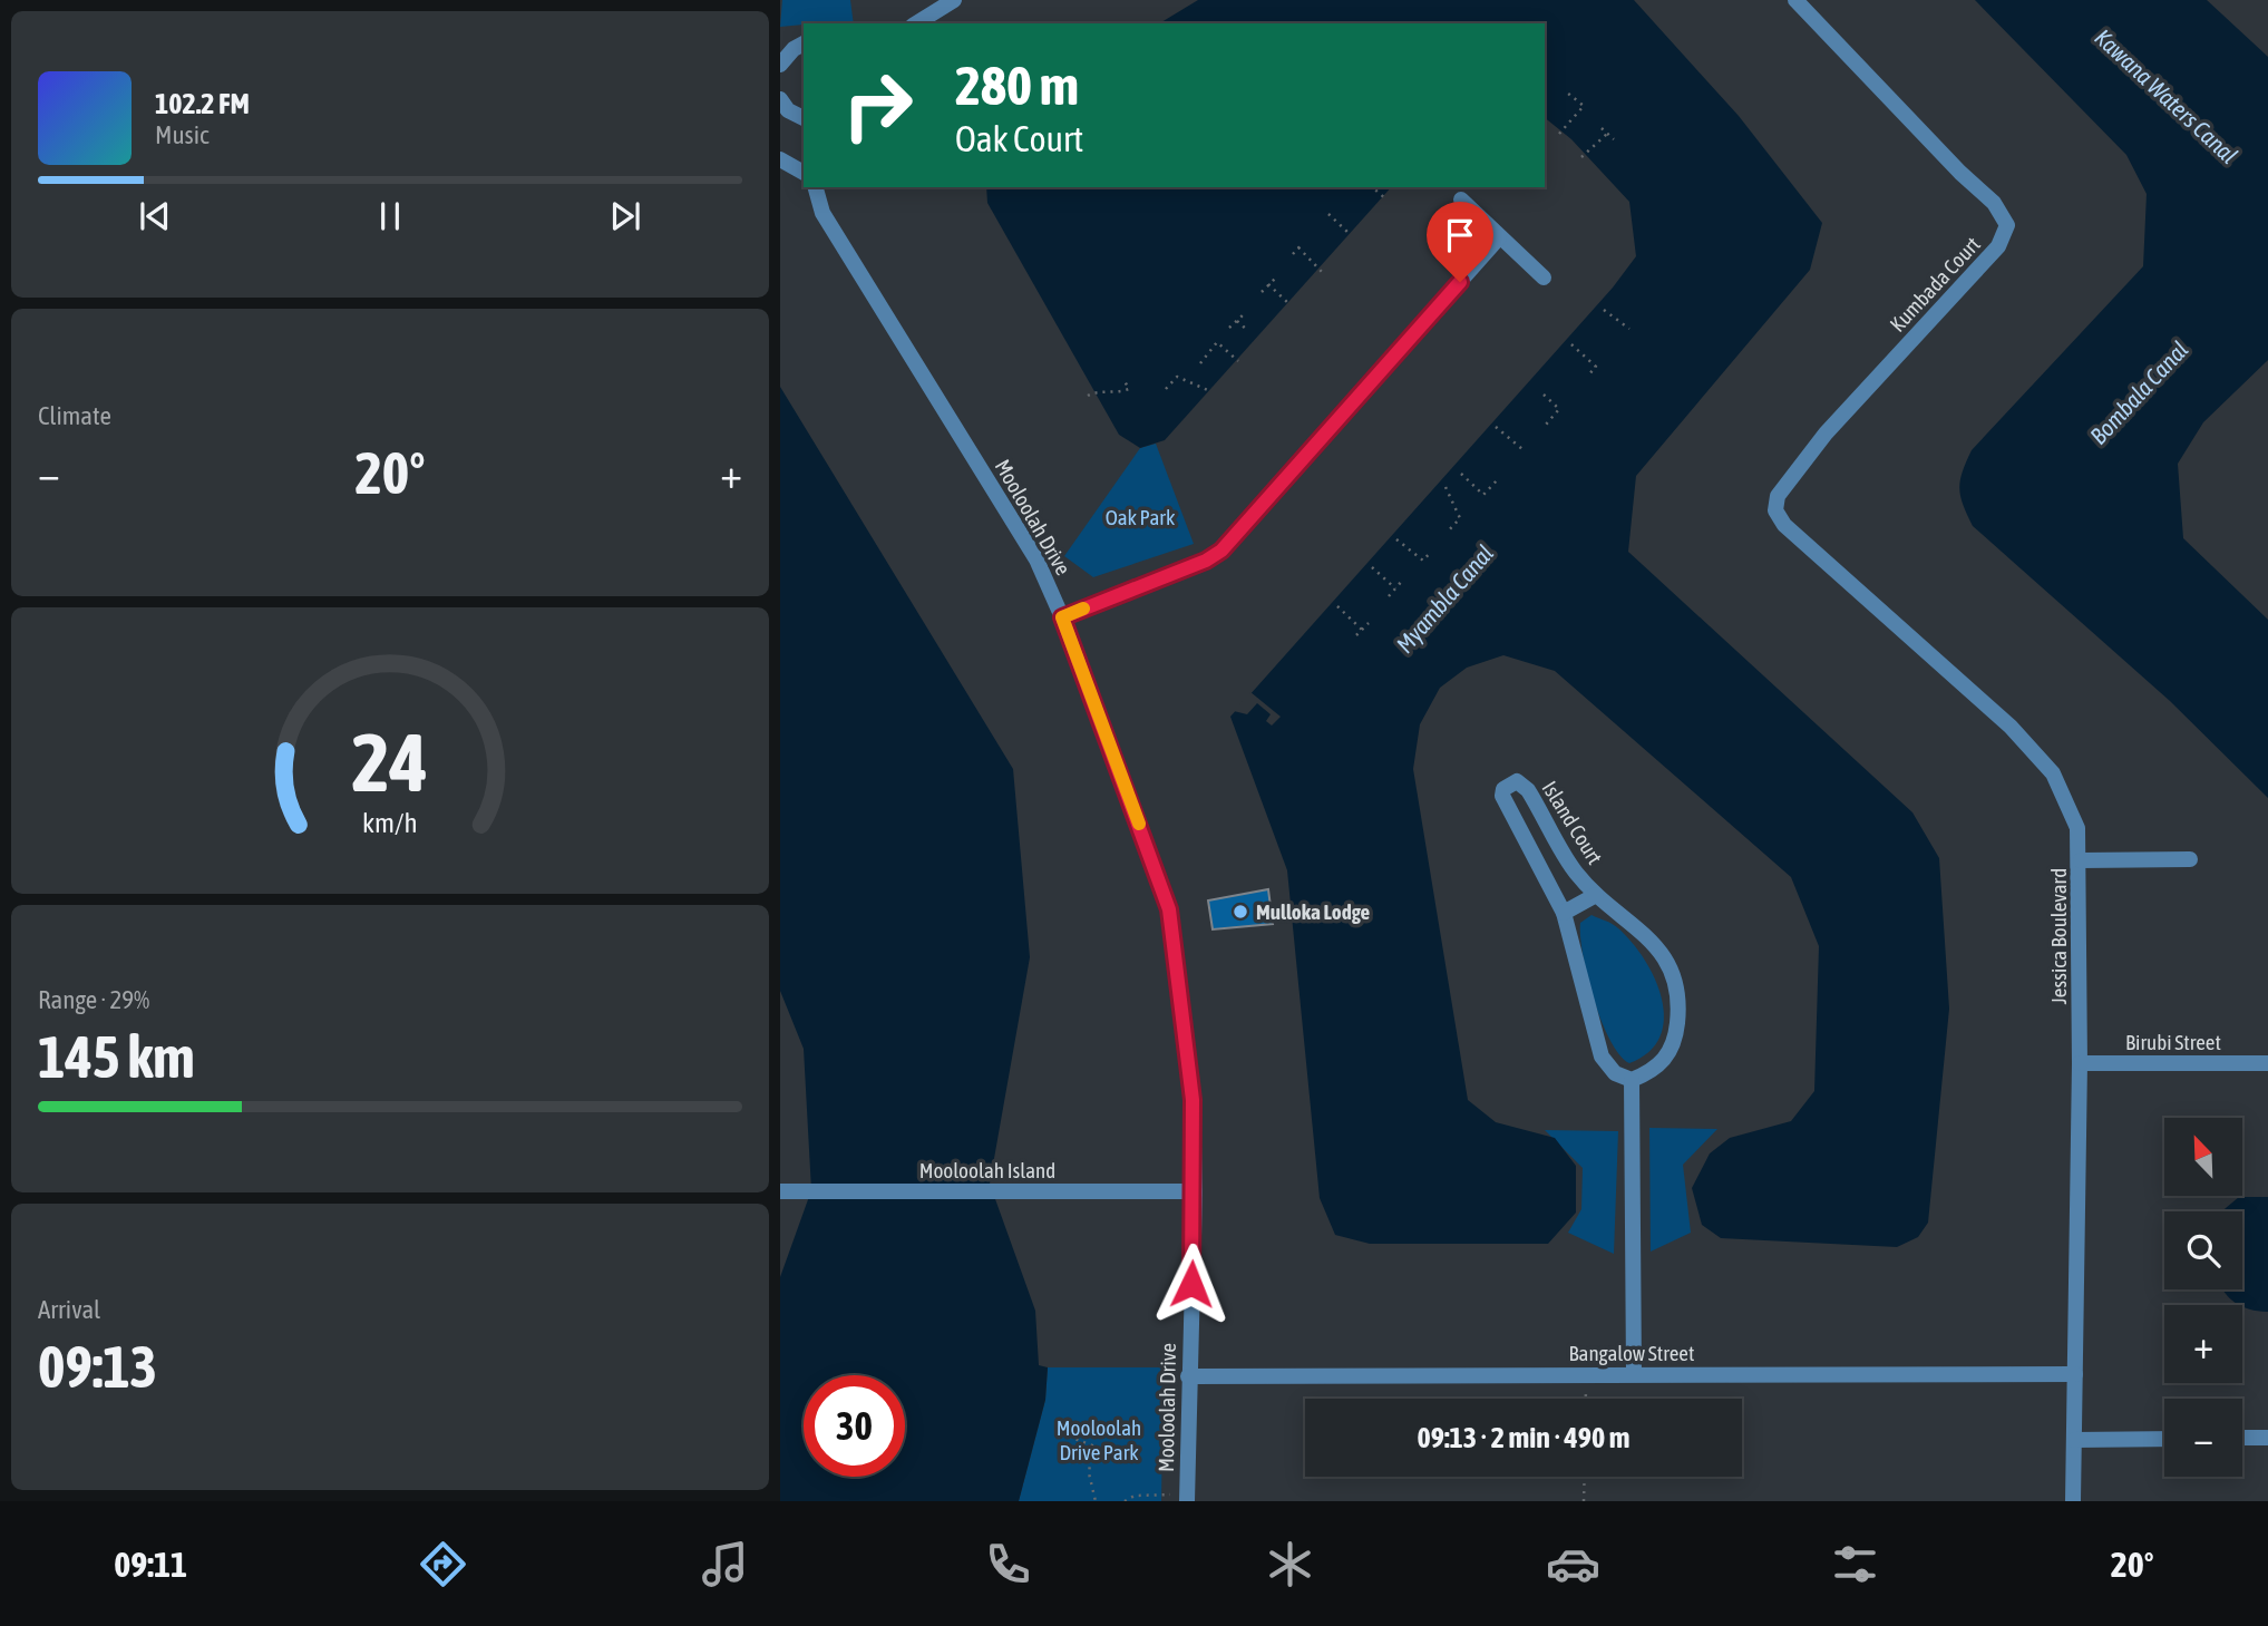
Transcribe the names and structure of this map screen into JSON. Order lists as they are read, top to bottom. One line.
{"streets":{"street":["Kumbada Court","Mooloolah Drive","Island Court","Jessica Boulevard","Birubi Street","Mooloolah Island","Bangalow Street"]},"crossings":[["Kumbada Court","Jessica Boulevard"],["Mooloolah Drive","Mooloolah Island"],["Mooloolah Drive","Bangalow Street"],["Jessica Boulevard","Birubi Street"],["Jessica Boulevard","Bangalow Street"]],"water":["Kawana Waters Canal","Bombala Canal","Myambla Canal"],"parks":["Oak Park","Mooloolah Drive Park"],"places":["Mulloka Lodge"],"north":"top left","page":{"turn":["280 m","Oak Court"],"song":["102.2 FM","Music"],"tile":["Climate",["Range · 29%","145 km"],["Arrival","09:13"]],"heat":["−","20°","+"],"map_buttons":["+","−"],"limit":"30","trip":"09:13 · 2 min · 490 m","tabs":["09:11","20°"],"gauge":["24","km/h"]}}
